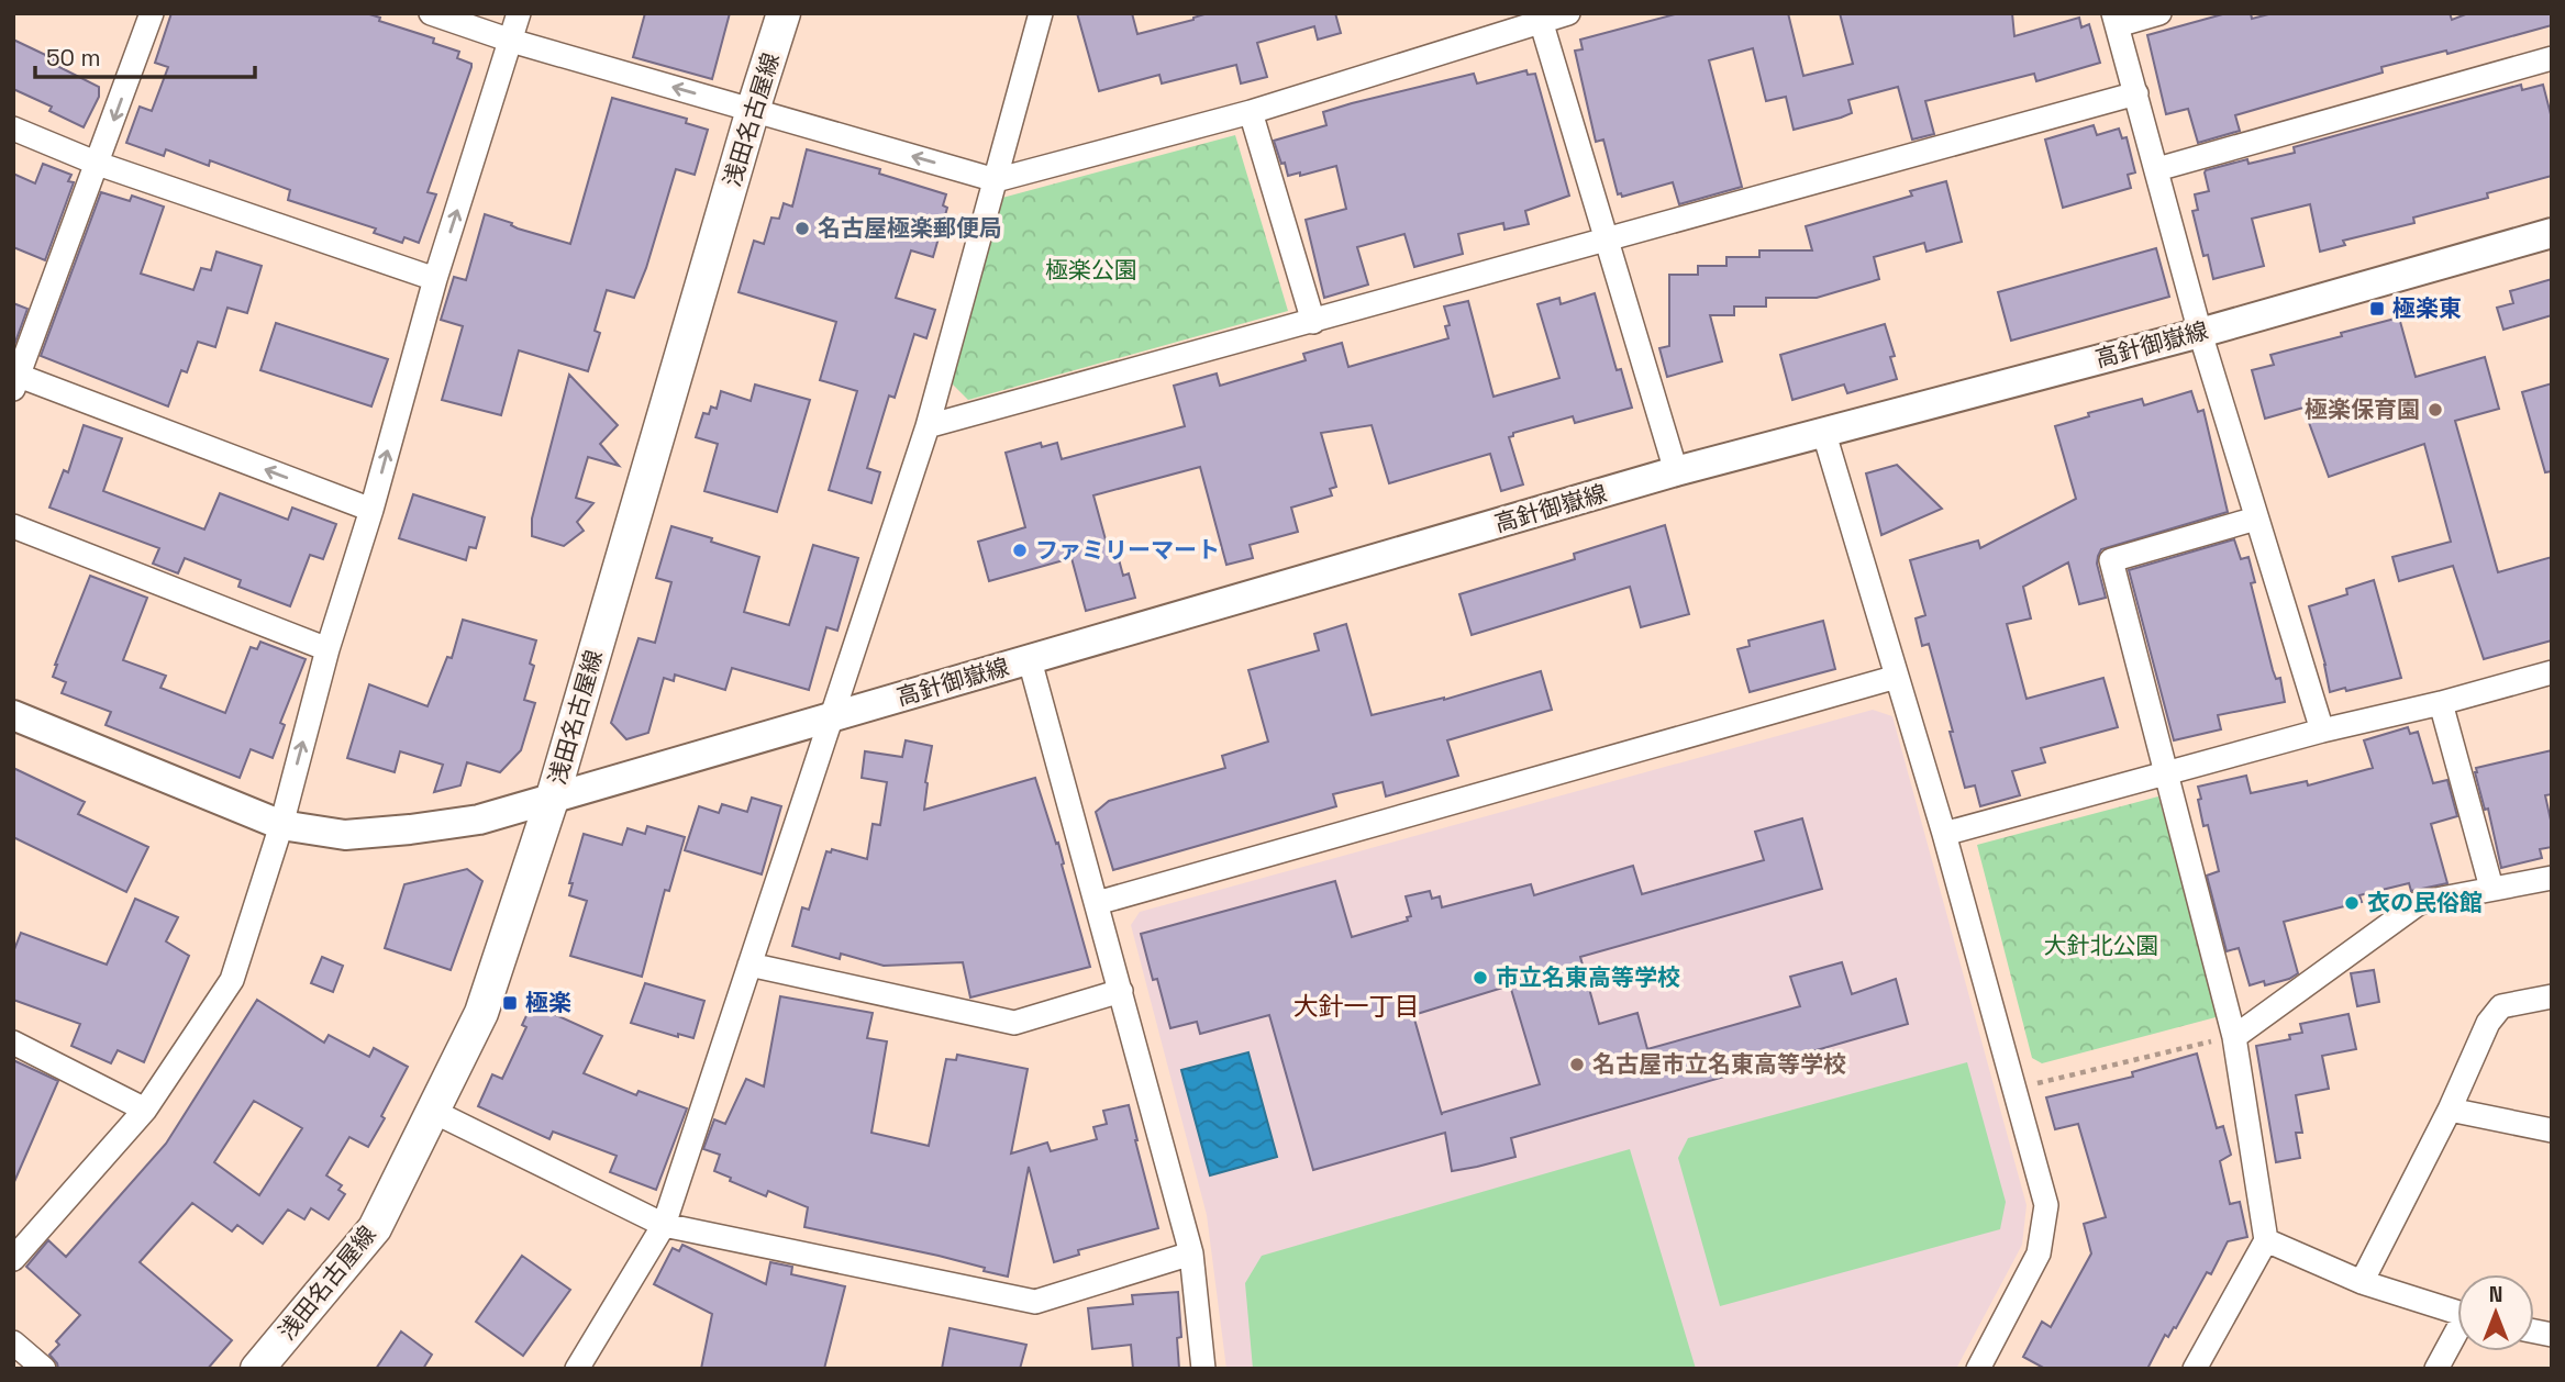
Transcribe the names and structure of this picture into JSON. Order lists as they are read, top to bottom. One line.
{"streets":{"main road":["浅田名古屋線"],"street":["高針御嶽線"]},"crossings":[["浅田名古屋線","高針御嶽線"]],"districts":["大針一丁目"],"parks":["極楽公園","大針北公園"],"places":{"other":["名古屋極楽郵便局","極楽保育園","ファミリーマート","衣の民俗館","市立名東高等学校","名古屋市立名東高等学校"],"transit":["極楽東","極楽"]},"scale_bar":"50 m","north":"top"}
